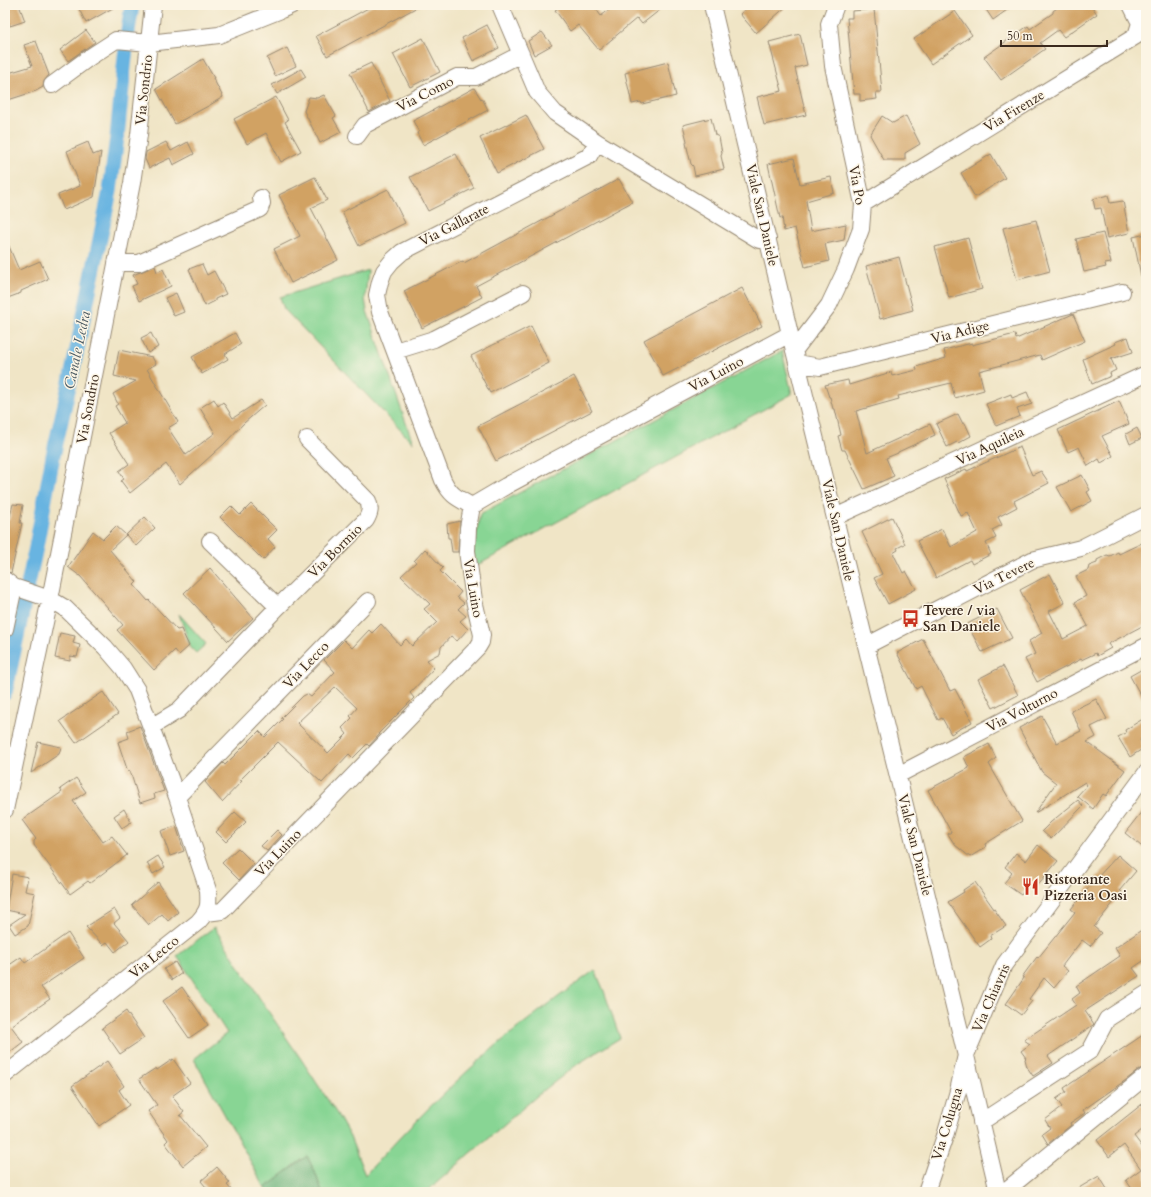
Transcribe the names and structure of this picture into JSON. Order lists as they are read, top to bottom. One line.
{"streets":{"street":["Via Sondrio","Via Como","Via Firenze","Via Po","Viale San Daniele","Via Gallarate","Via Adige","Via Luino","Via Aquileia","Via Bormio","Via Tevere","Via Lecco","Via Volturno","Via Chiavris","Via Colugna"]},"crossings":[["Via Firenze","Via Po"],["Via Po","Viale San Daniele"],["Via Po","Via Adige"],["Viale San Daniele","Via Adige"],["Viale San Daniele","Via Luino"],["Viale San Daniele","Via Aquileia"],["Viale San Daniele","Via Tevere"],["Viale San Daniele","Via Volturno"],["Viale San Daniele","Via Chiavris"],["Viale San Daniele","Via Colugna"],["Via Gallarate","Via Luino"],["Via Luino","Via Lecco"],["Via Chiavris","Via Colugna"]],"water":["Canale Ledra"],"places":{"bus stop":["Tevere / via San Daniele"],"restaurant":["Ristorante Pizzeria Oasi"]},"scale_bar":"50 m"}
